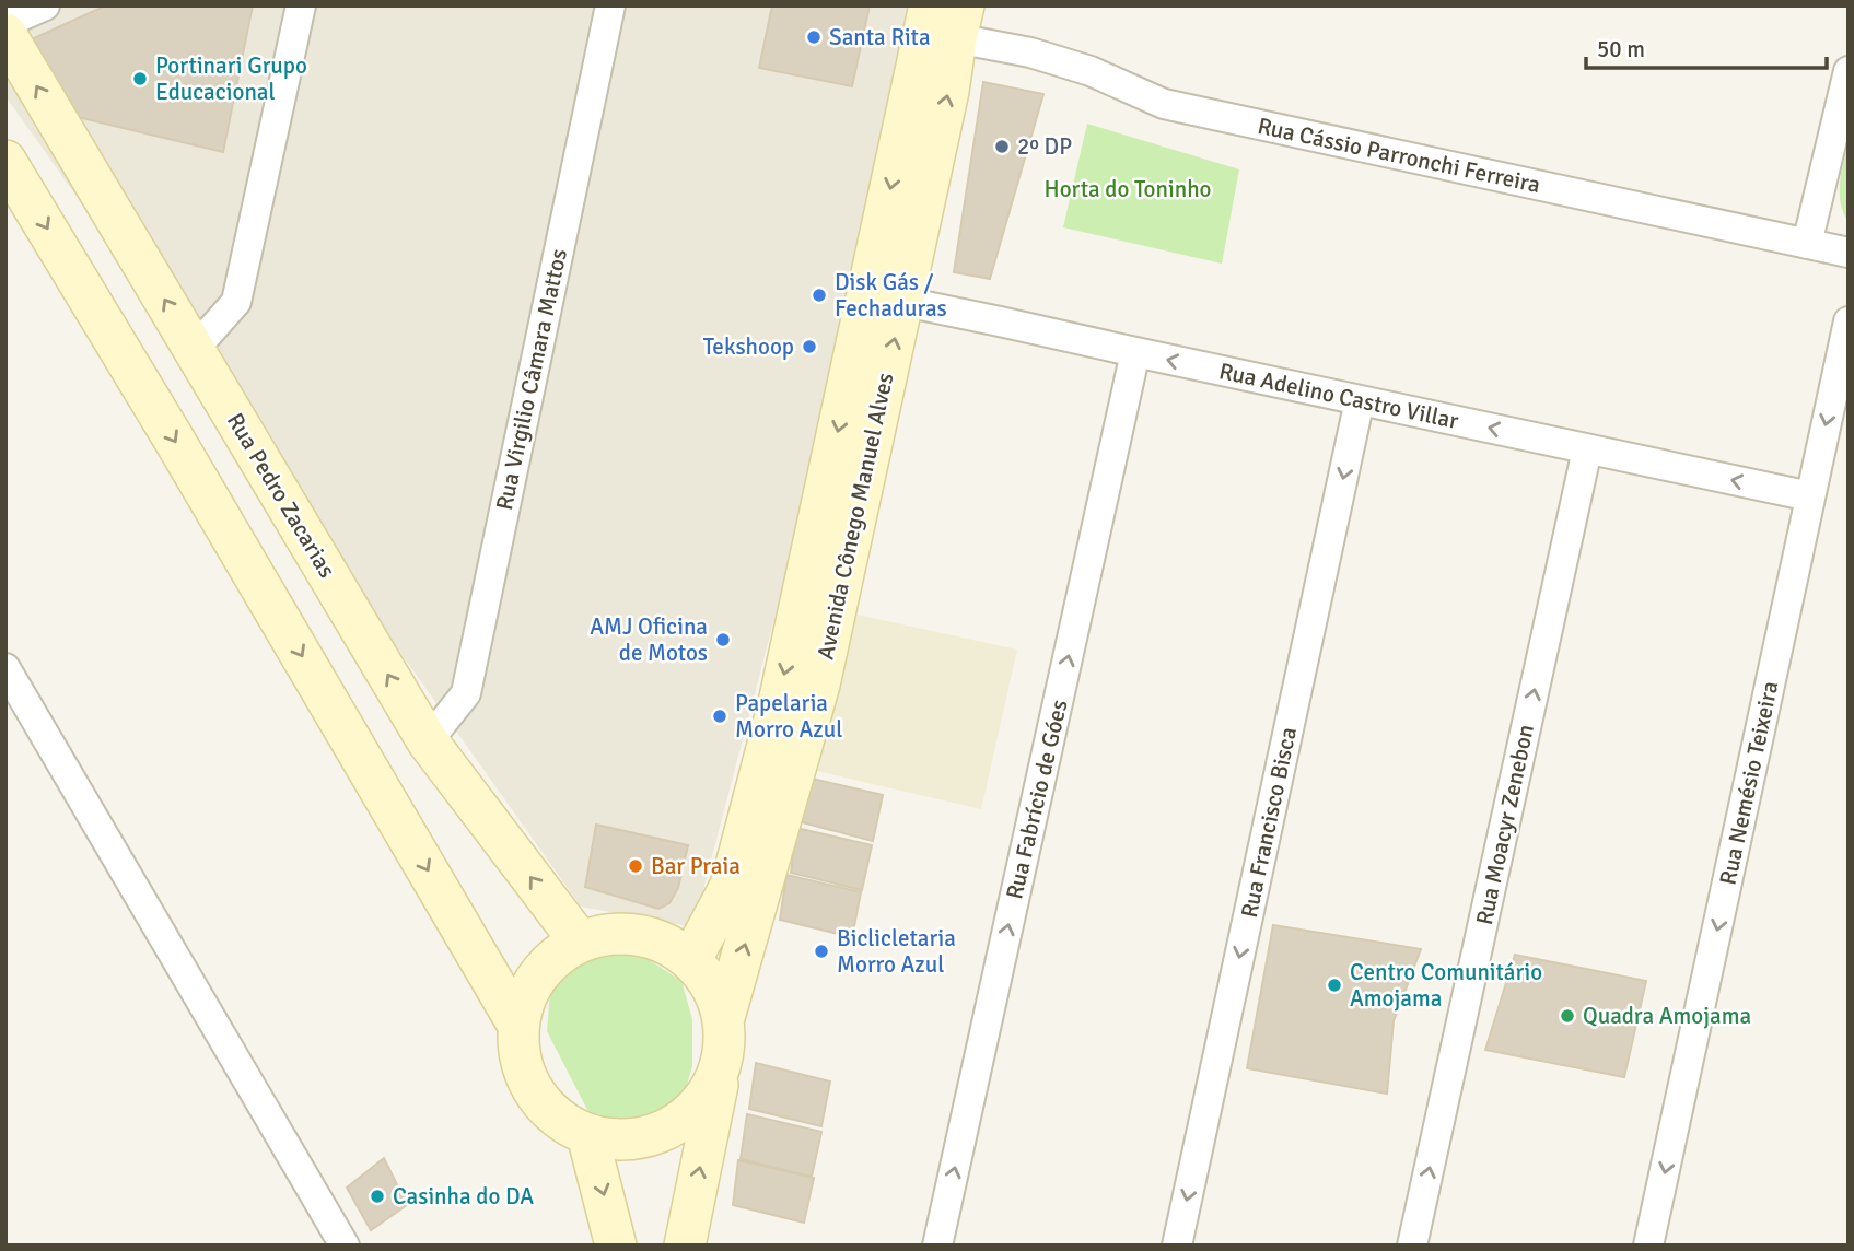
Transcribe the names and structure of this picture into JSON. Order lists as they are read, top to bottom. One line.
{"streets":{"street":["Rua Cássio Parronchi Ferreira","Rua Virgilio Câmara Mattos","Rua Adelino Castro Villar","Rua Pedro Zacarias","Avenida Cônego Manuel Alves","Rua Nemésio Teixeira","Rua Fabrício de Góes","Rua Francisco Bisca","Rua Moacyr Zenebon"]},"crossings":[["Rua Cássio Parronchi Ferreira","Avenida Cônego Manuel Alves"],["Rua Virgilio Câmara Mattos","Rua Pedro Zacarias"],["Rua Adelino Castro Villar","Avenida Cônego Manuel Alves"],["Rua Adelino Castro Villar","Rua Nemésio Teixeira"],["Rua Adelino Castro Villar","Rua Fabrício de Góes"],["Rua Adelino Castro Villar","Rua Francisco Bisca"],["Rua Adelino Castro Villar","Rua Moacyr Zenebon"],["Rua Pedro Zacarias","Avenida Cônego Manuel Alves"]],"one_way":["Rua Adelino Castro Villar","Rua Nemésio Teixeira","Rua Fabrício de Góes","Rua Francisco Bisca","Rua Moacyr Zenebon"],"parks":["Horta do Toninho"],"places":["Santa Rita","Portinari Grupo Educacional","2º DP","Disk Gás / Fechaduras","Tekshoop","AMJ Oficina de Motos","Papelaria Morro Azul","Bar Praia","Biclicletaria Morro Azul","Centro Comunitário Amojama","Quadra Amojama","Casinha do DA"],"scale_bar":"50 m"}
